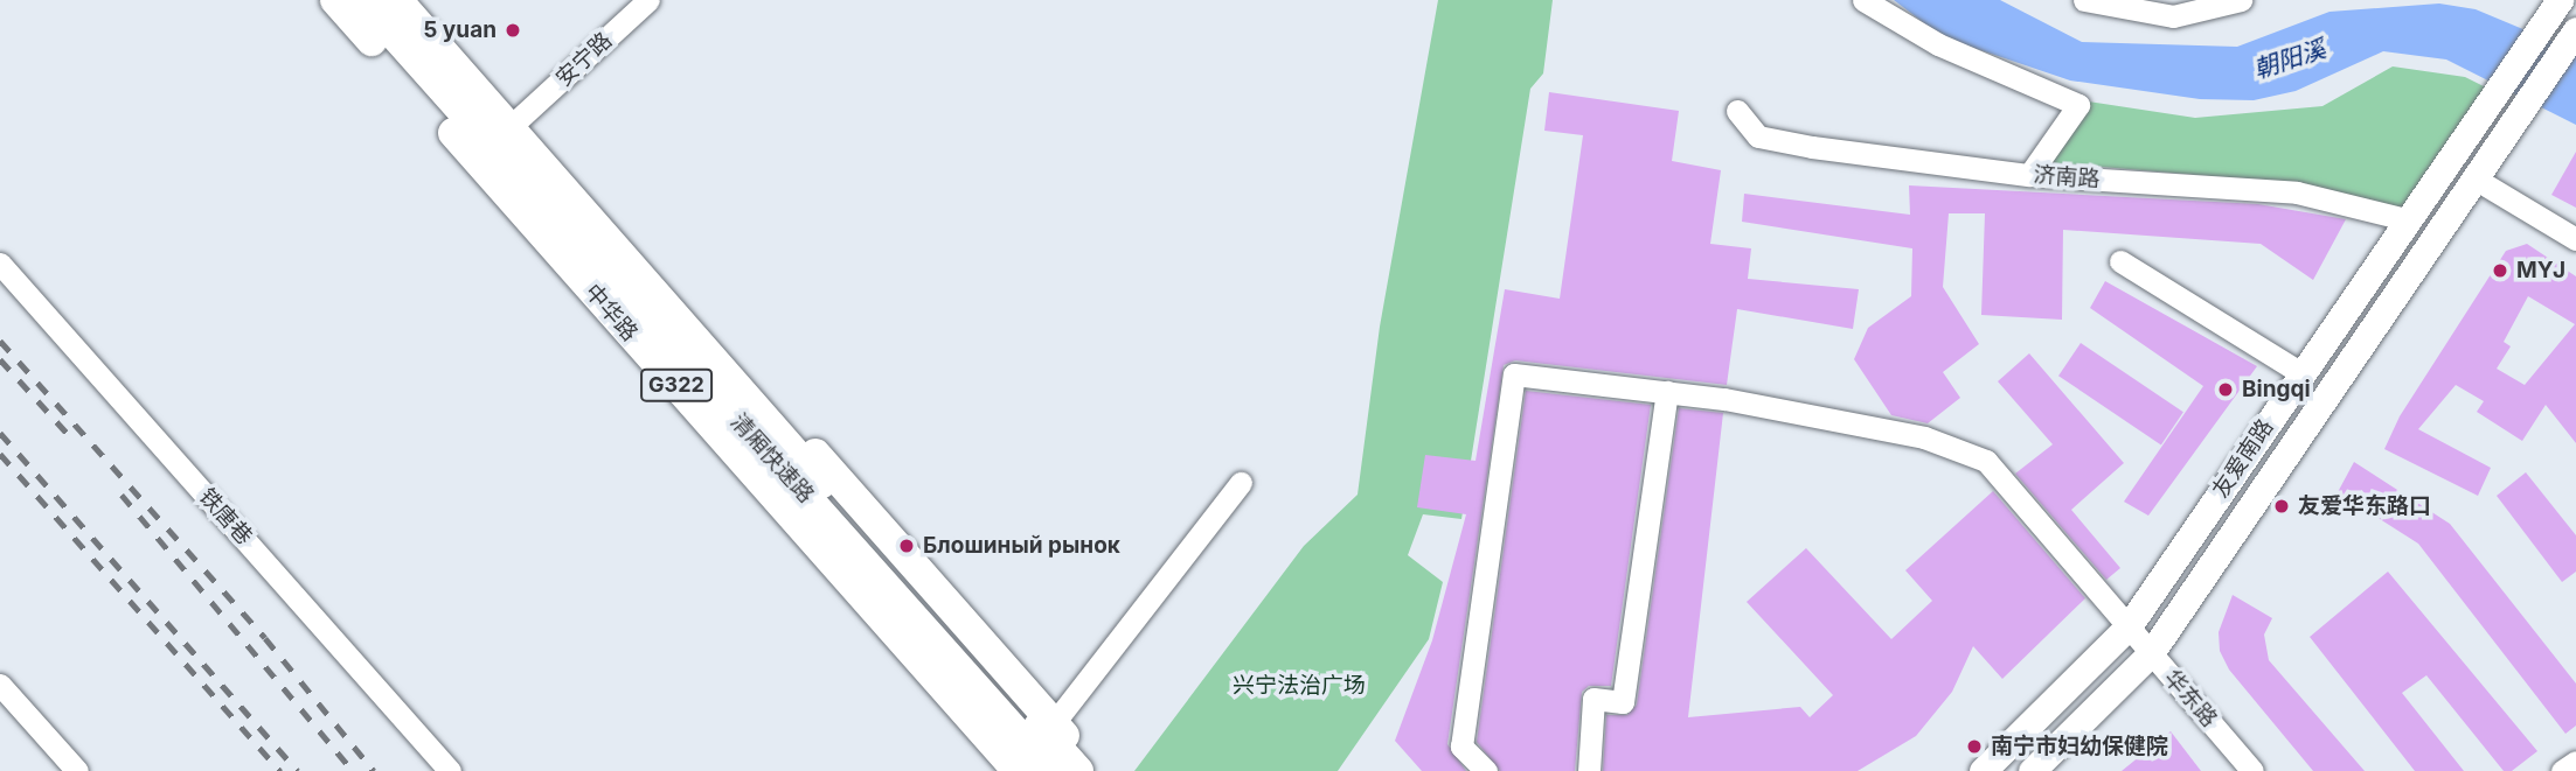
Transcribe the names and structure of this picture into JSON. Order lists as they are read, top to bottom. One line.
{"streets":{"highway":["中华路","G322","清厢快速路"],"main road":["友爱南路"],"street":["安宁路","济南路","铁唐巷","华东路"]},"crossings":[["安宁路","G322"],["济南路","友爱南路"],["友爱南路","华东路"]],"water":["朝阳溪"],"parks":["兴宁法治广场"],"places":["5 yuan","MYJ","Bingqi","友爱华东路口","Блошиный рынок","南宁市妇幼保健院"]}
